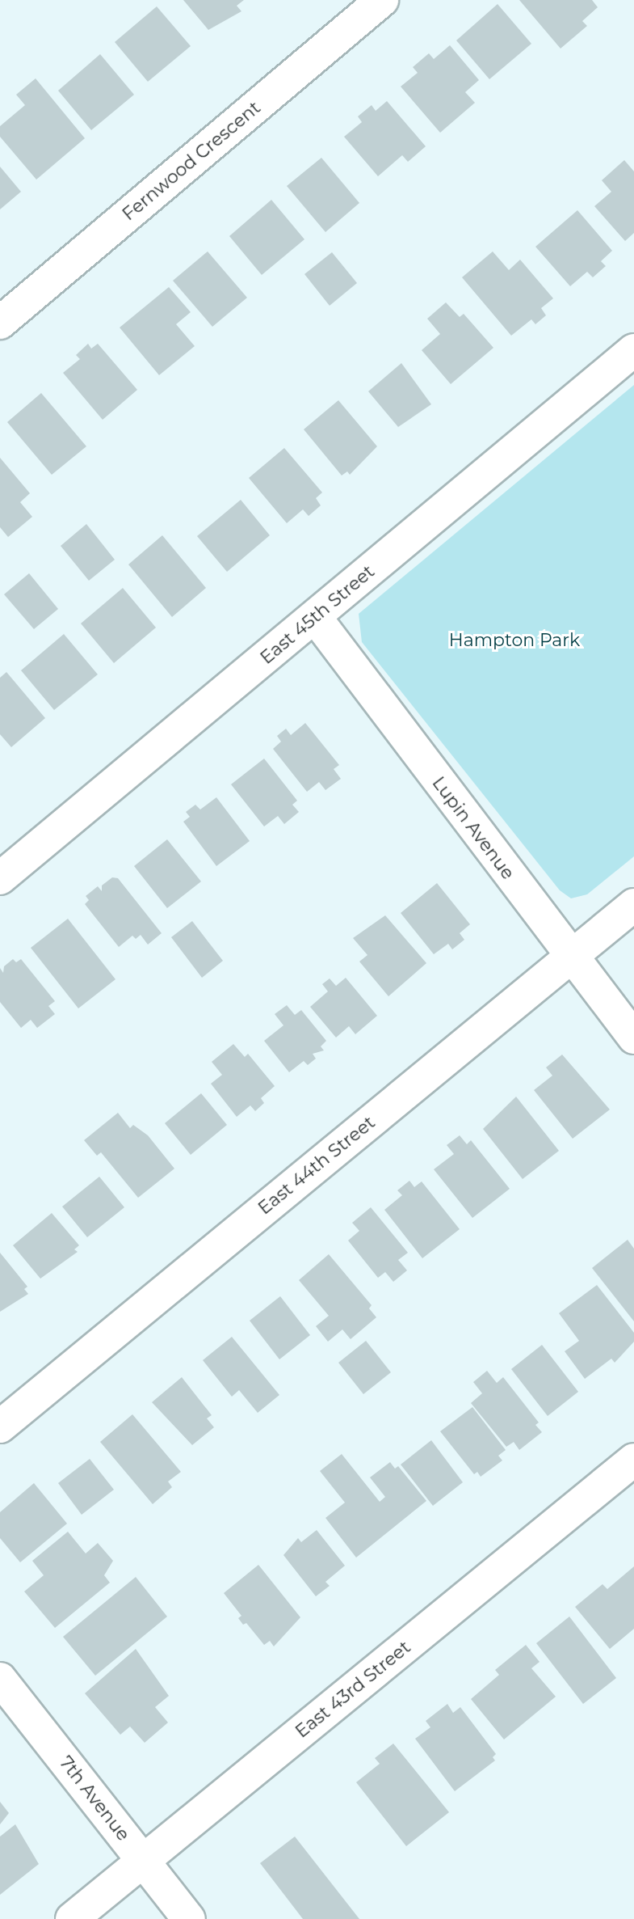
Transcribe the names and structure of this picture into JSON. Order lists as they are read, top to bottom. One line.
{"streets":{"street":["Fernwood Crescent","East 45th Street","Lupin Avenue","East 44th Street","East 43rd Street","7th Avenue"]},"crossings":[["East 45th Street","Lupin Avenue"],["Lupin Avenue","East 44th Street"],["East 43rd Street","7th Avenue"]],"parks":["Hampton Park"]}
